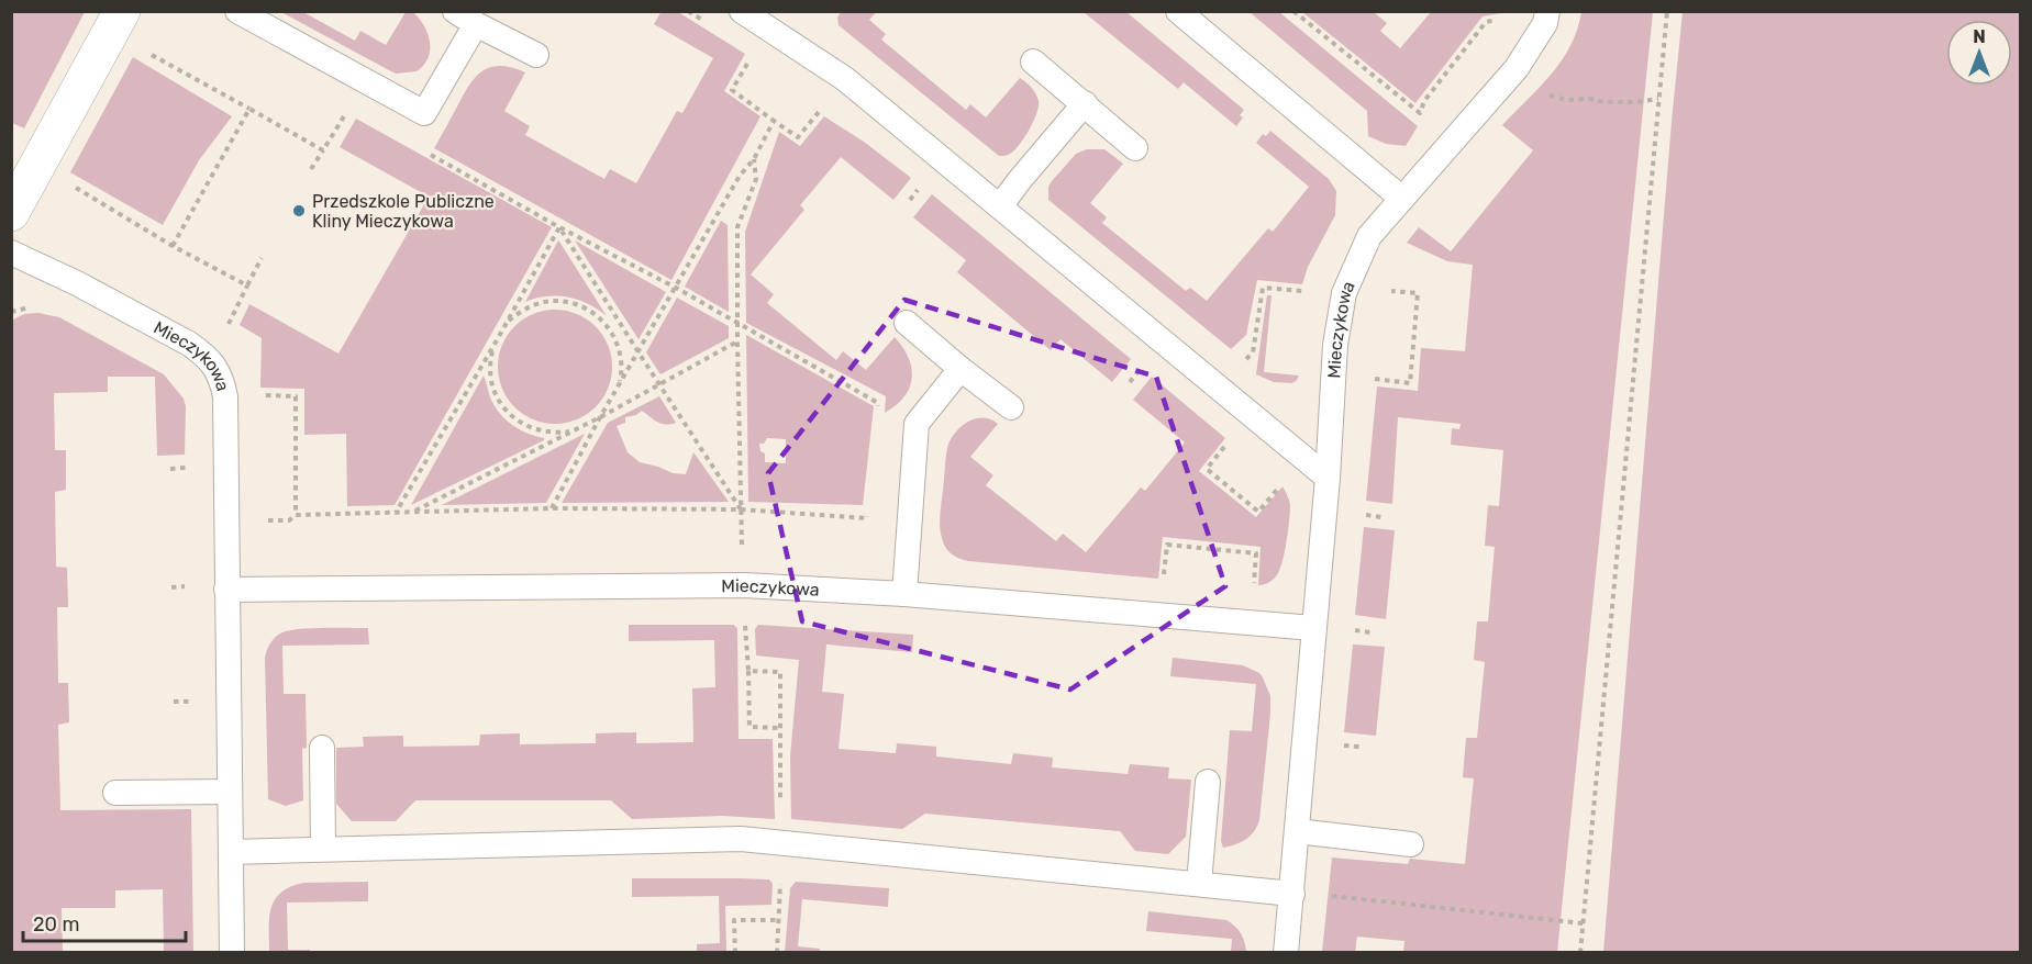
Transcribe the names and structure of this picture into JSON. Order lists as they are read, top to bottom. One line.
{"streets":{"lane":["Mieczykowa"]},"places":["Przedszkole Publiczne Kliny Mieczykowa"],"scale_bar":"20 m","north":"top"}
